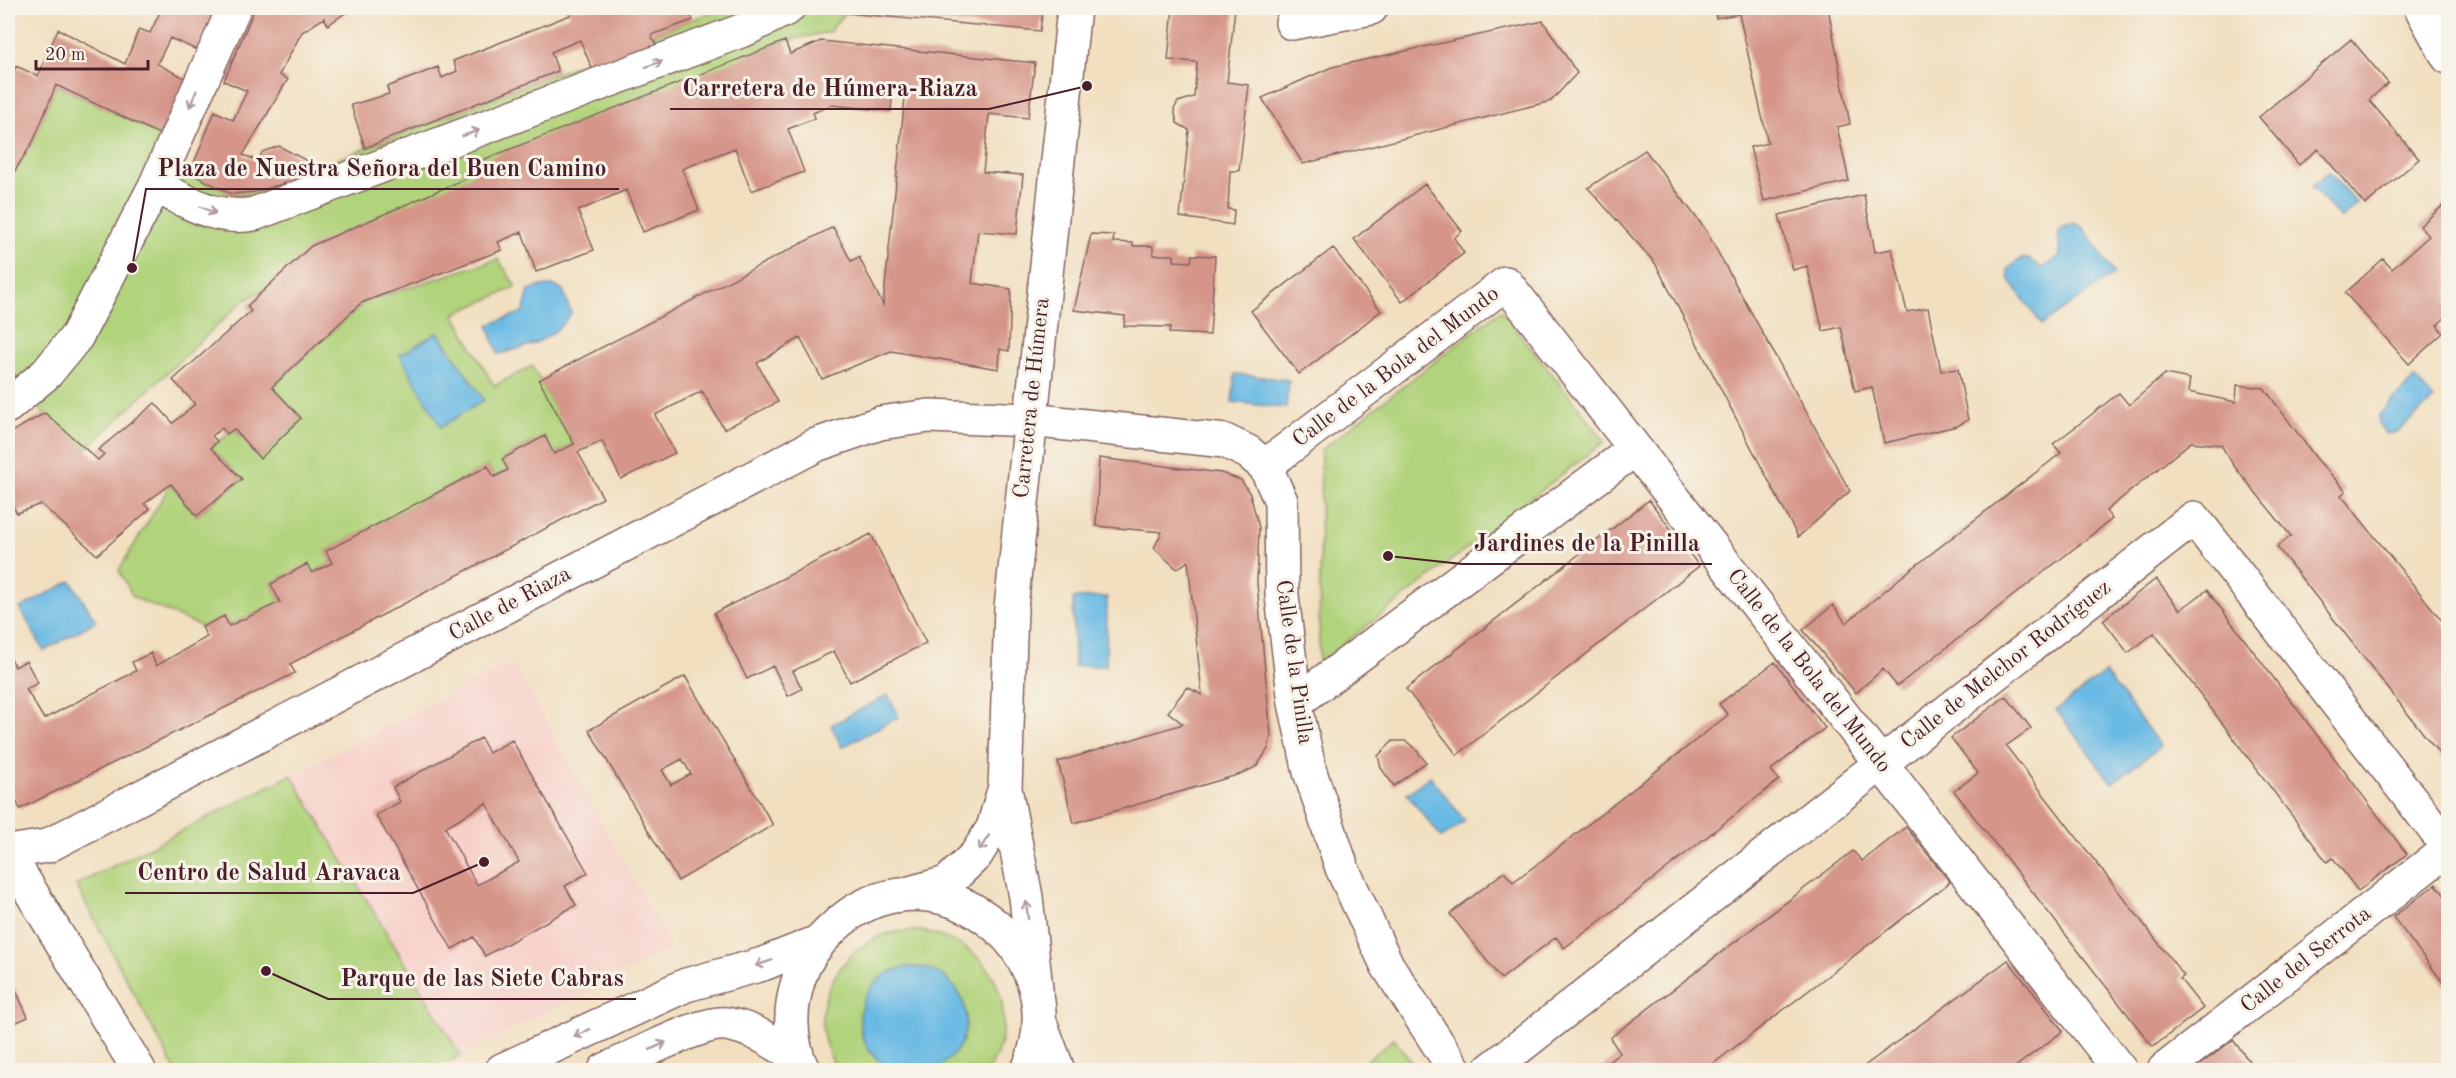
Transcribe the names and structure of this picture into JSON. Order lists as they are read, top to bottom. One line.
{"streets":{"street":["Calle de la Bola del Mundo","Carretera de Húmera","Calle de Riaza","Calle de la Pinilla","Calle de Melchor Rodríguez","Calle del Serrota"]},"crossings":[["Calle de la Bola del Mundo","Calle de la Pinilla"],["Calle de la Bola del Mundo","Calle de Melchor Rodríguez"],["Carretera de Húmera","Calle de Riaza"],["Carretera de Húmera","Calle de la Pinilla"],["Calle de Riaza","Calle de la Pinilla"],["Calle de Melchor Rodríguez","Calle del Serrota"]],"places":["Carretera de Húmera-Riaza","Plaza de Nuestra Señora del Buen Camino","Jardines de la Pinilla","Centro de Salud Aravaca","Parque de las Siete Cabras"],"scale_bar":"20 m"}
